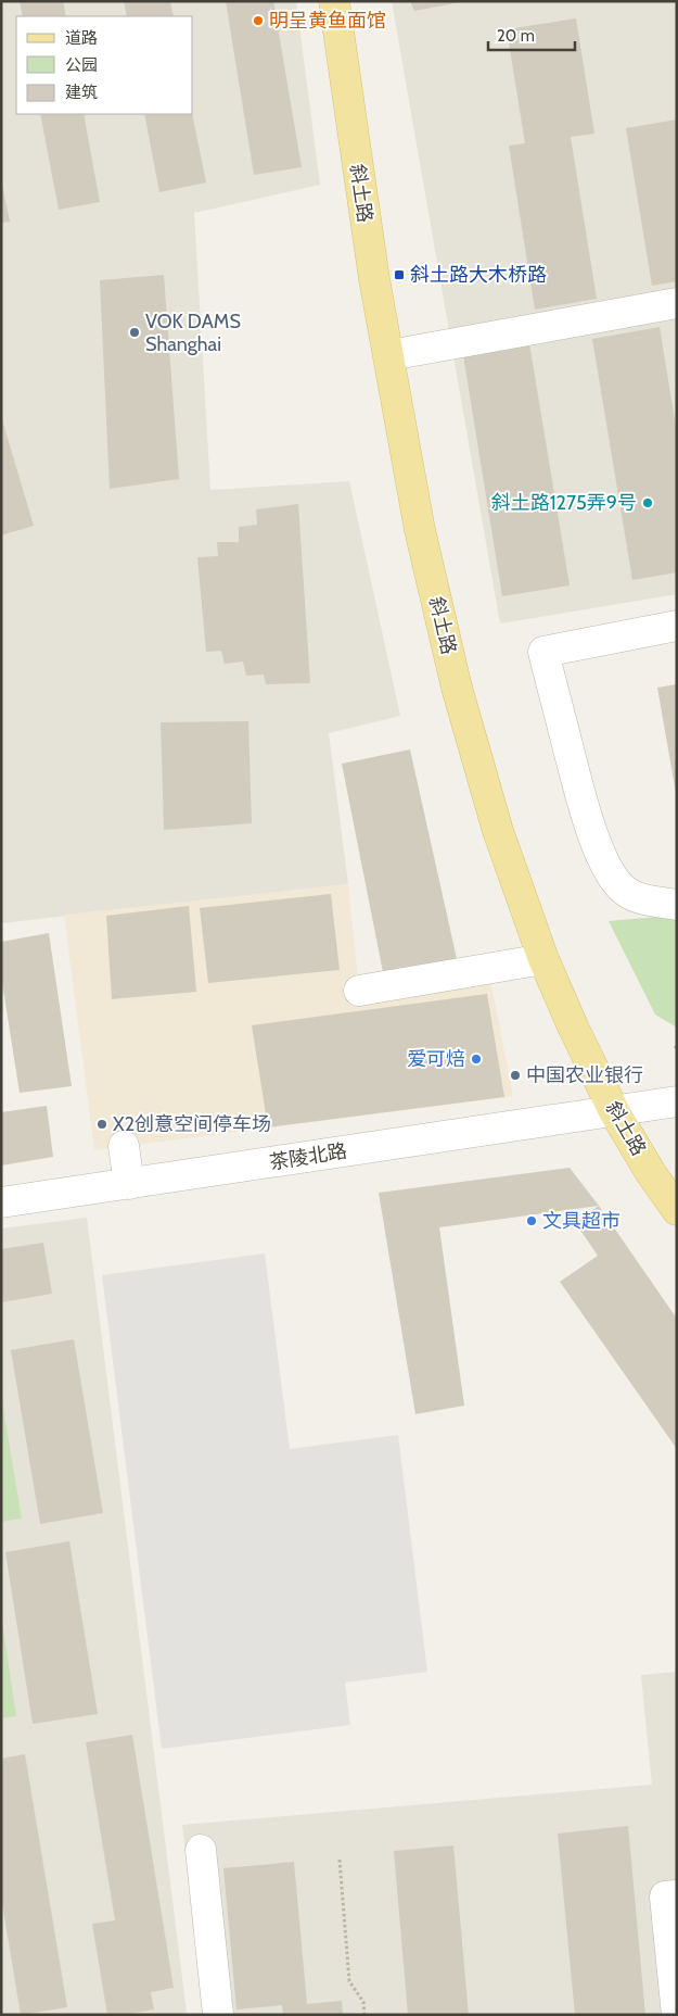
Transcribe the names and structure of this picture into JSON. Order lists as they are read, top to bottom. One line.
{"streets":{"main road":["斜土路"],"street":["茶陵北路"]},"crossings":[["斜土路","茶陵北路"]],"places":{"other":["明呈黄鱼面馆","VOK DAMS Shanghai","斜土路1275弄9号","爱可焙","中国农业银行","X2创意空间停车场","文具超市"],"transit":["斜土路大木桥路"]},"legend":["道路","公园","建筑"],"scale_bar":"20 m"}
